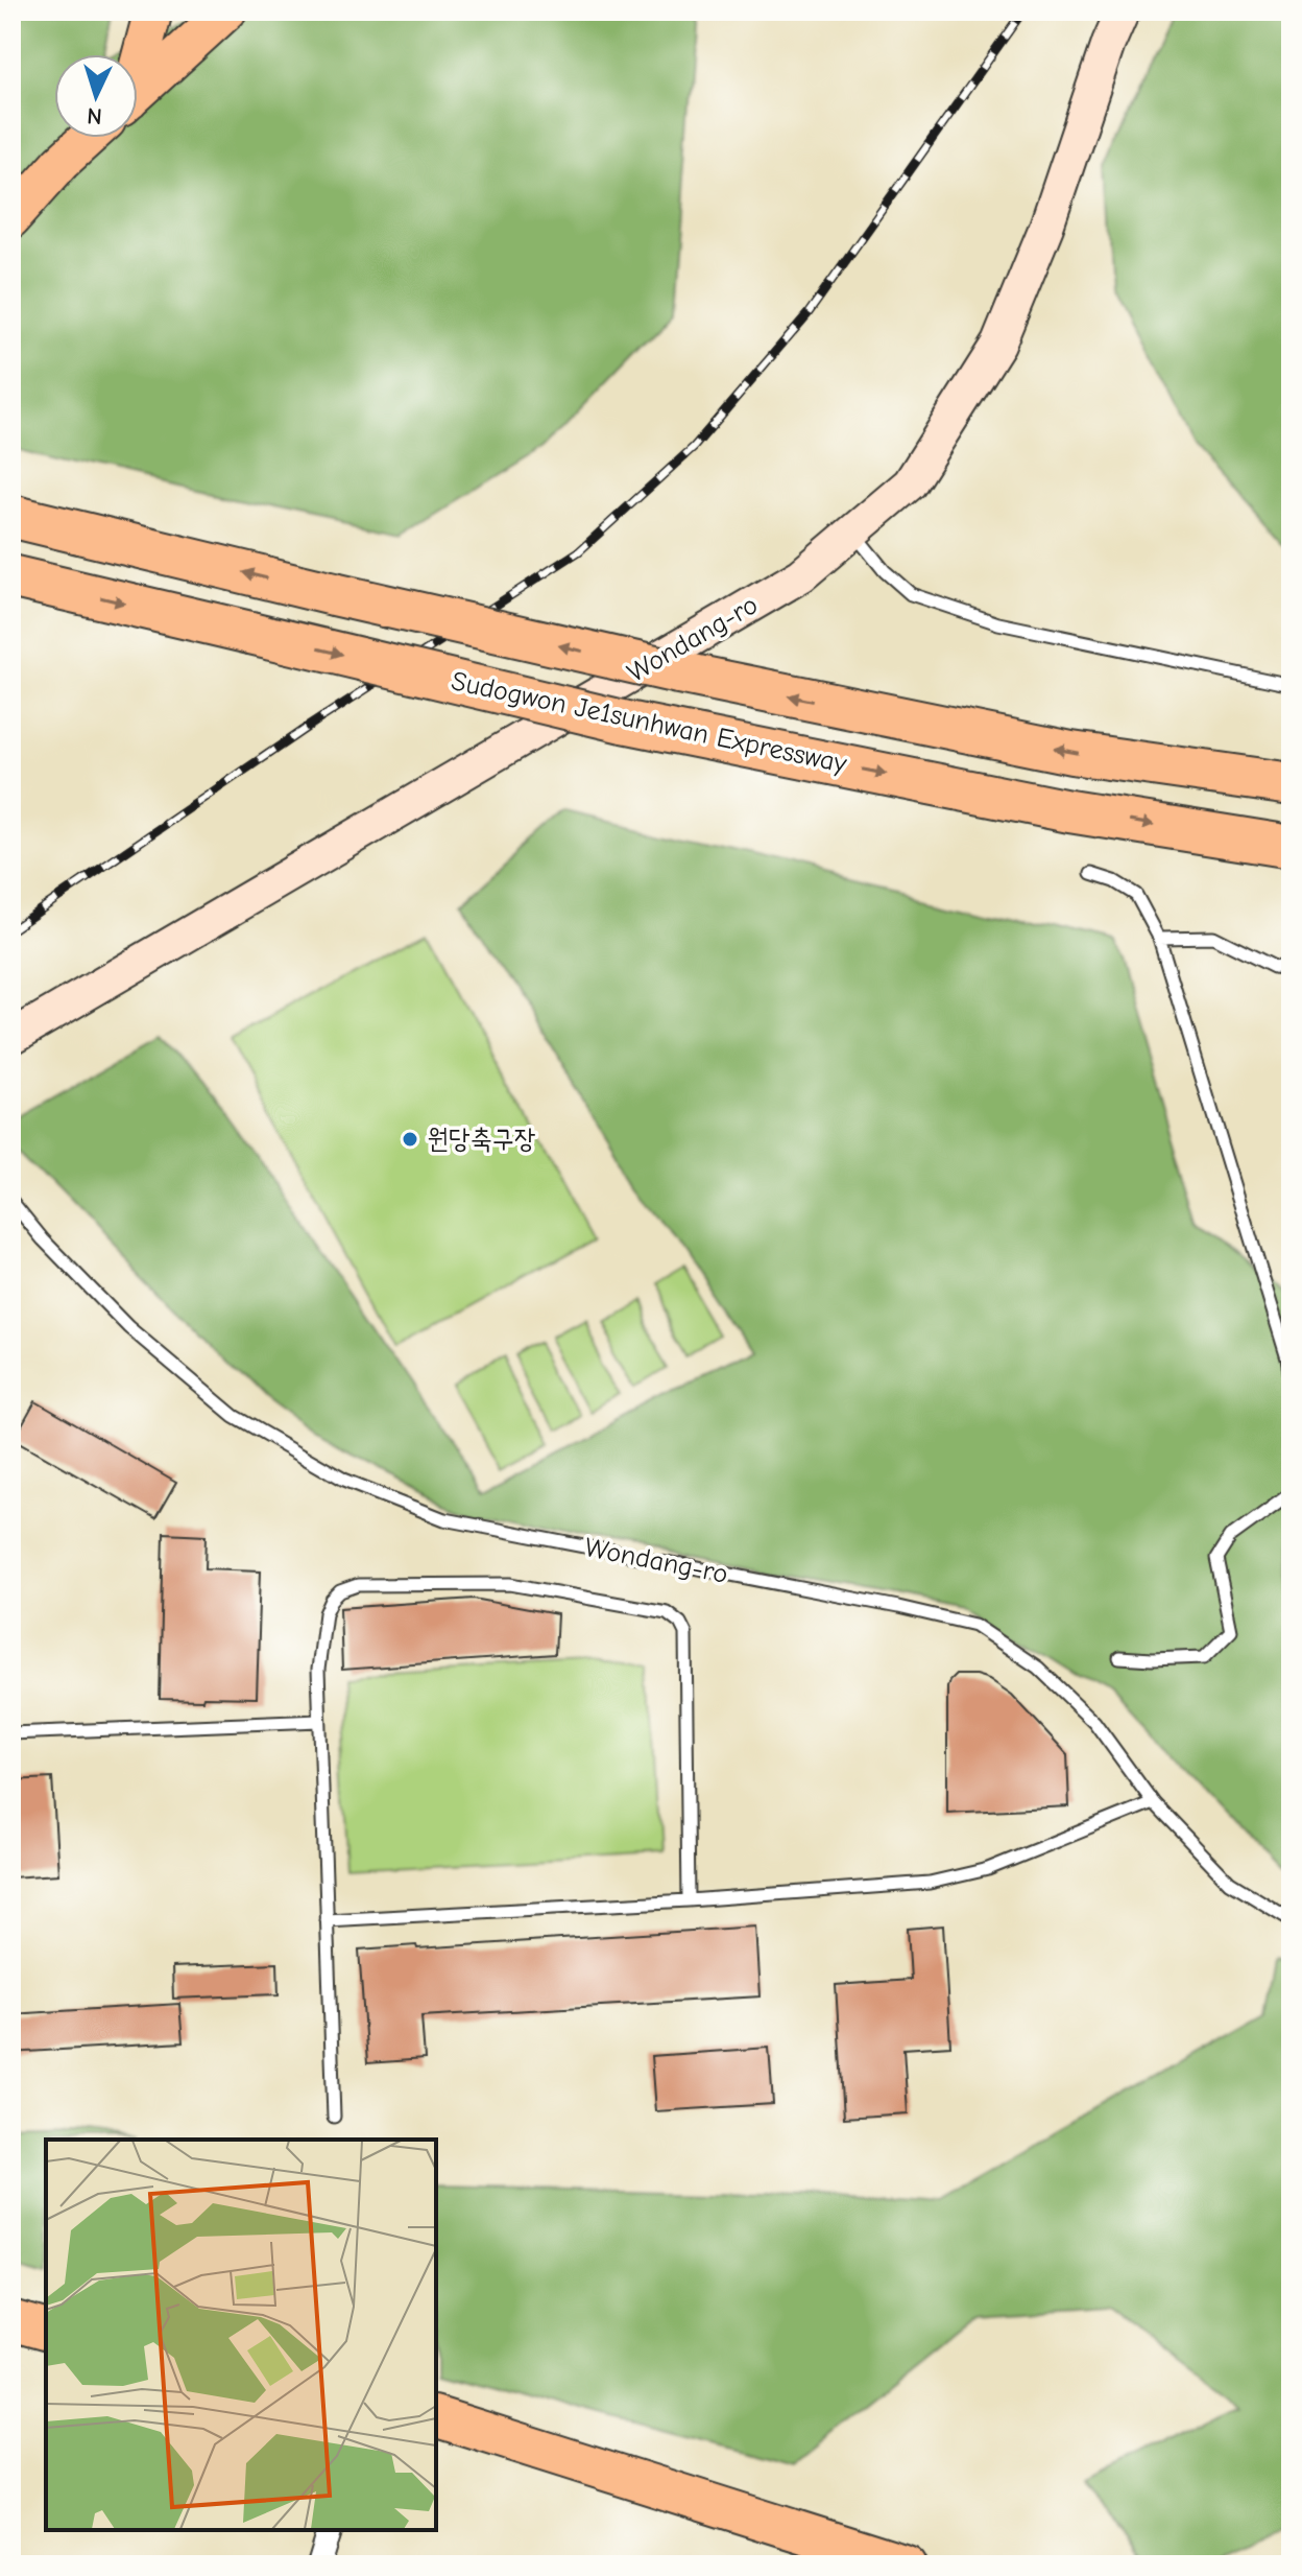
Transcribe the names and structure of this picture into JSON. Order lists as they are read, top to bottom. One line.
{"streets":{"highway":["Sudogwon Je1sunhwan Expressway"],"main road":["Wondang-ro"]},"places":["원당축구장"],"north":"bottom"}
